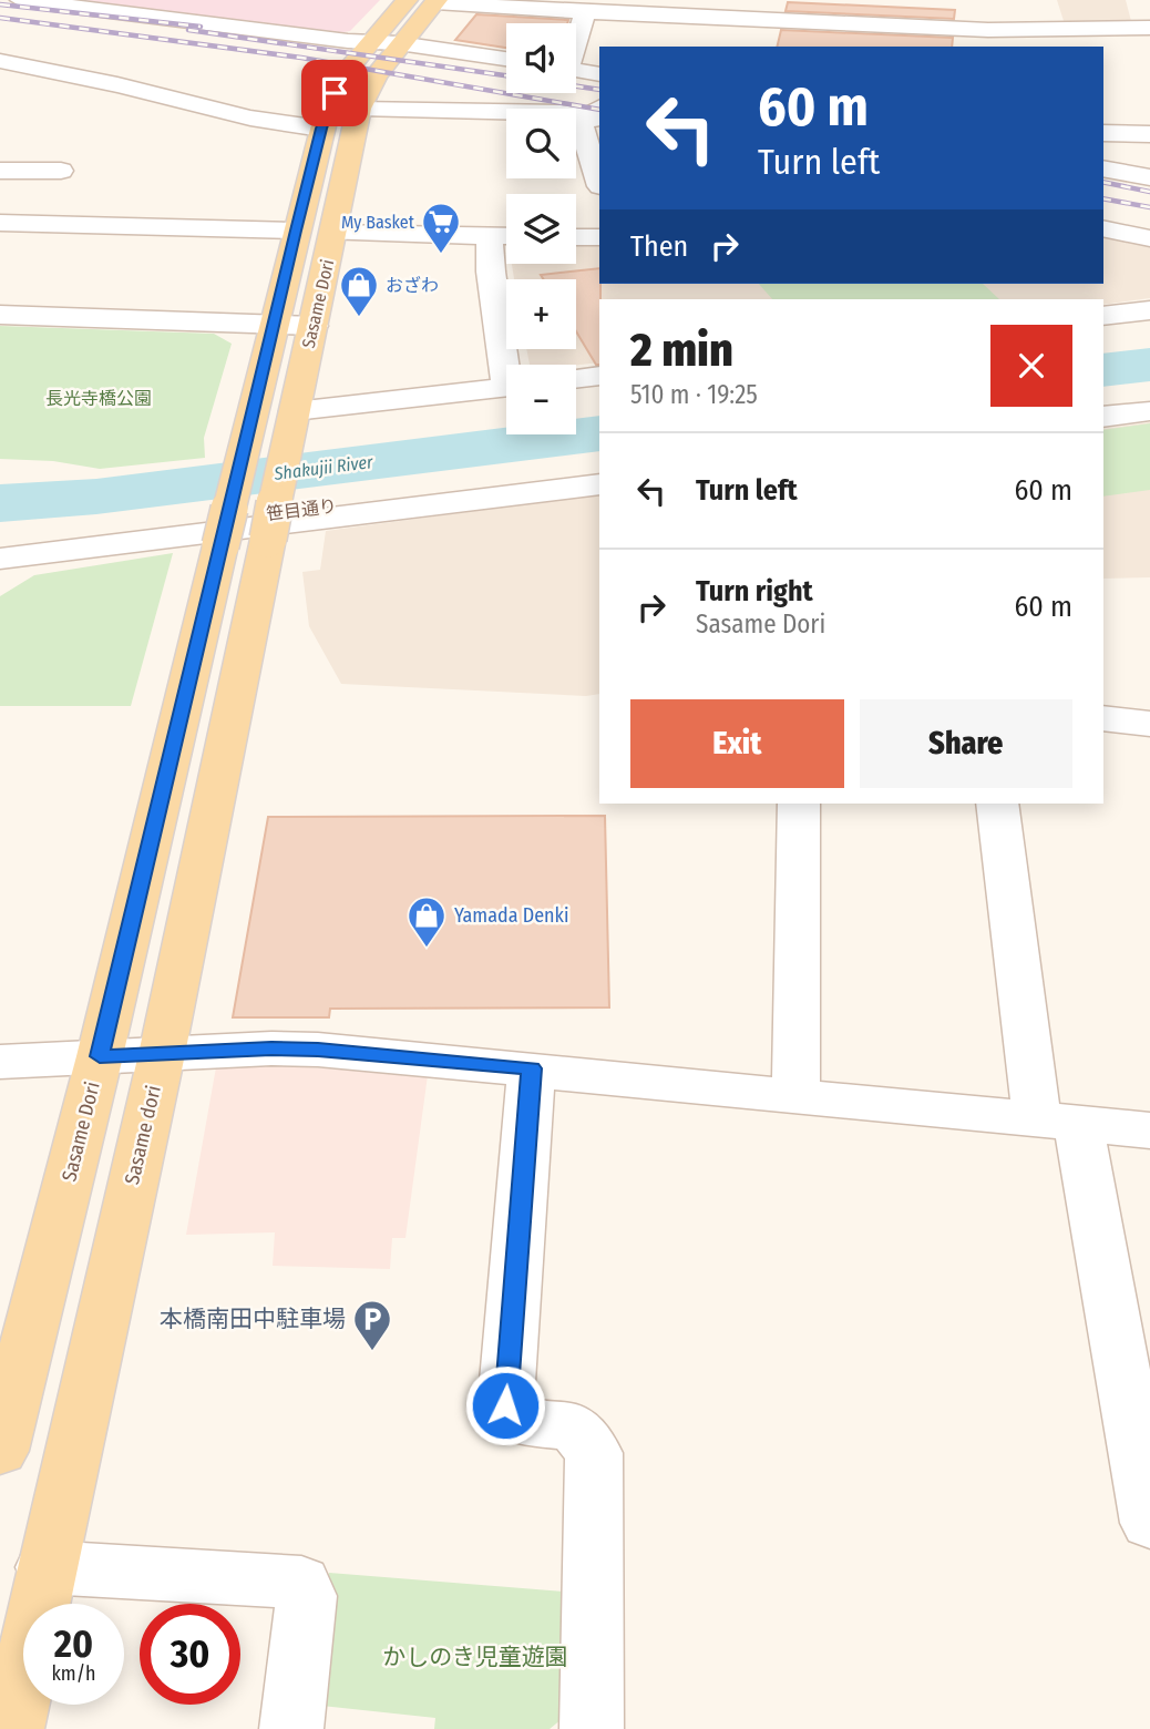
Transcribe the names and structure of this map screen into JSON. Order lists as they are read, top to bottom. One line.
{"streets":{"main road":["Sasame Dori","Sasame dori"],"street":["笹目通り"]},"crossings":[["Sasame Dori","Sasame dori"]],"water":["Shakujii River"],"parks":["長光寺橋公園","かしのき児童遊園"],"places":{"supermarket":["My Basket"],"shop":["おざわ","Yamada Denki"],"parking":["本橋南田中駐車場"]},"page":{"map_buttons":["+","−"],"turn":["60 m","Turn left"],"then":"Then","heading":["2 min","510 m · 19:25"],"list":[{"name":"Turn left","value":"60 m"},{"name":"Turn right","note":"Sasame Dori","value":"60 m"}],"buttons":["Exit","Share"],"speed":"20 km/h","limit":"30"}}
